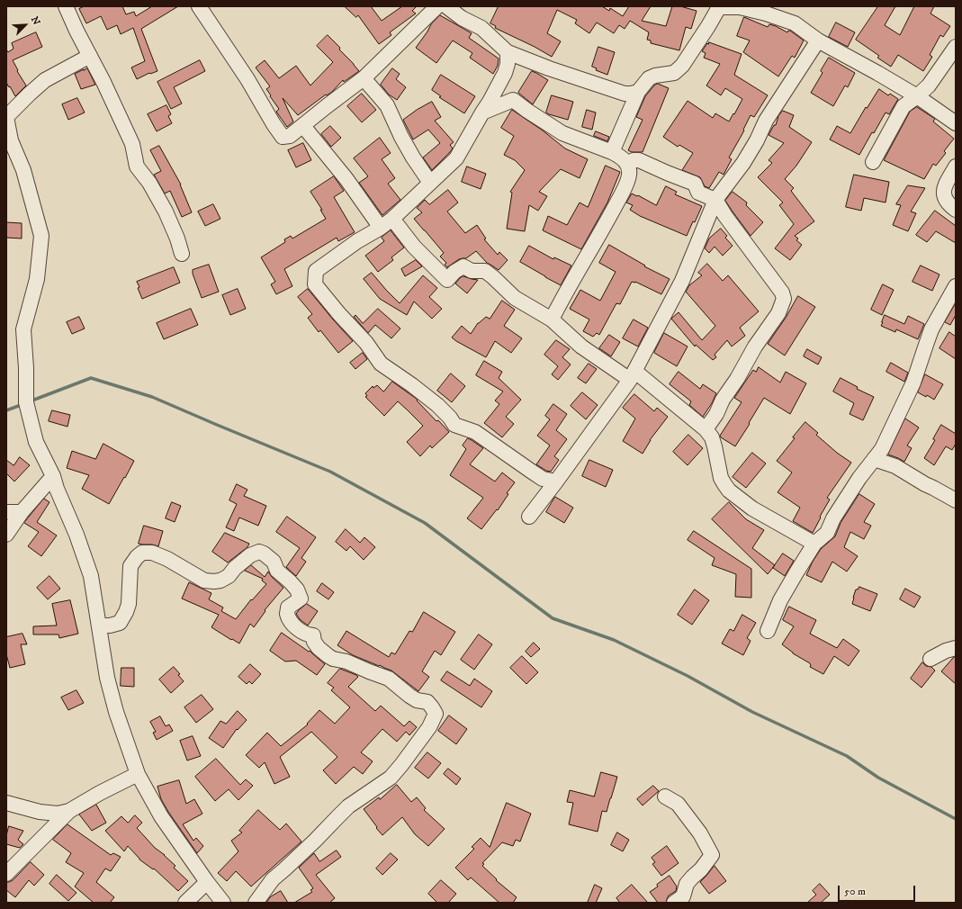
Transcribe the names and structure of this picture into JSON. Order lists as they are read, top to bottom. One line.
{"scale_bar":"50 m","north":"top right"}
